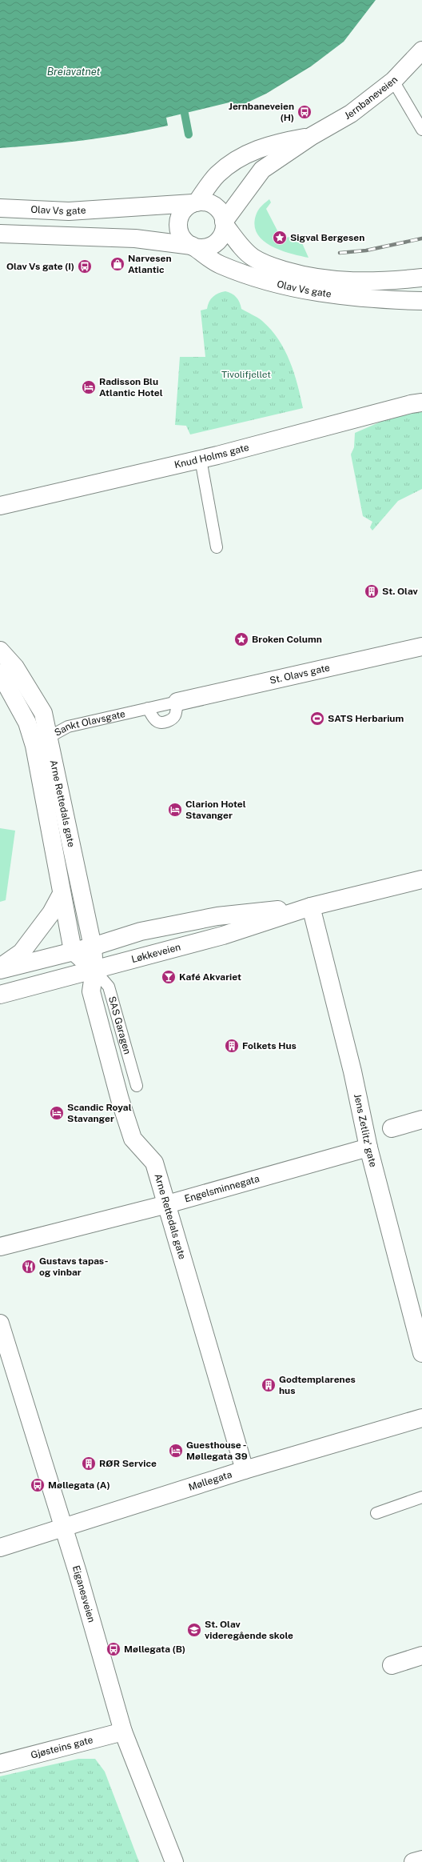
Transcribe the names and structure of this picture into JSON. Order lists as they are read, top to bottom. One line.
{"streets":{"street":["Jernbaneveien","Olav Vs gate","Knud Holms gate","St. Olavs gate","Arne Rettedals gate","Løkkeveien","Jens Zetlitz' gate","Engelsminnegata","Møllegata","Eiganesveien","Gjøsteins gate"],"lane":["Sankt Olavsgate","SAS Garagen"]},"crossings":[["Jernbaneveien","Olav Vs gate"],["St. Olavs gate","Sankt Olavsgate"],["Sankt Olavsgate","Arne Rettedals gate"],["Arne Rettedals gate","Løkkeveien"],["Arne Rettedals gate","SAS Garagen"],["Arne Rettedals gate","Engelsminnegata"],["Arne Rettedals gate","Møllegata"],["Løkkeveien","SAS Garagen"],["Løkkeveien","Jens Zetlitz' gate"],["Jens Zetlitz' gate","Engelsminnegata"],["Møllegata","Eiganesveien"],["Eiganesveien","Gjøsteins gate"]],"water":["Breiavatnet"],"parks":["Tivolifjellet"],"places":{"bus stop":["Jernbaneveien (H)","Olav Vs gate (I)","Møllegata (A)","Møllegata (B)"],"place":["Sigval Bergesen","Broken Column"],"shop":["Narvesen Atlantic"],"hotel":["Radisson Blu Atlantic Hotel","Clarion Hotel Stavanger","Scandic Royal Stavanger","Guesthouse - Møllegata 39"],"building":["St. Olav","Folkets Hus","Godtemplarenes hus","RØR Service"],"sports":["SATS Herbarium"],"bar":["Kafé Akvariet"],"restaurant":["Gustavs tapas- og vinbar"],"school or university":["St. Olav videregående skole"]}}
